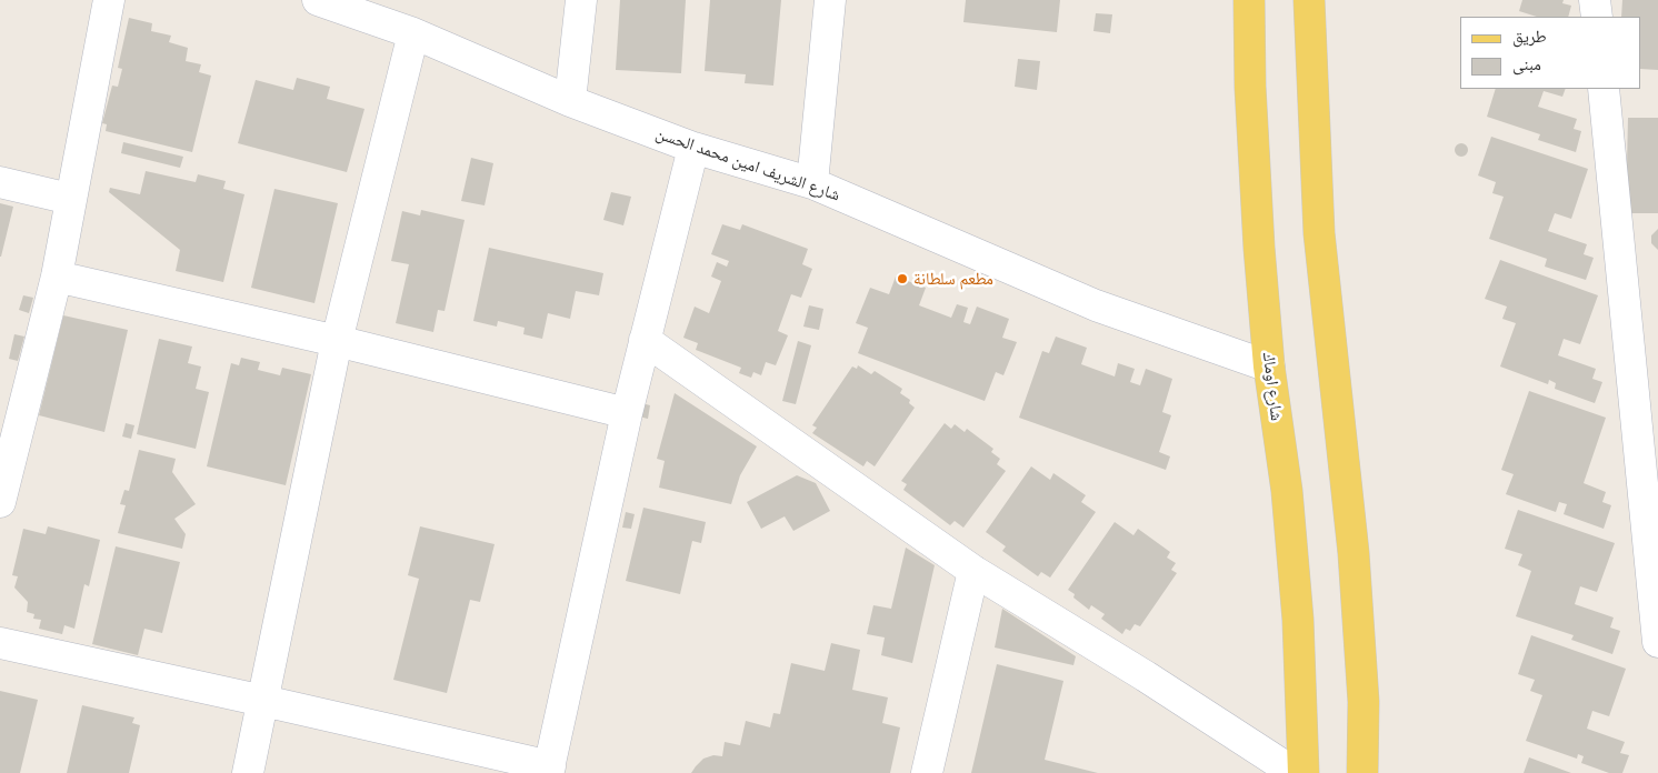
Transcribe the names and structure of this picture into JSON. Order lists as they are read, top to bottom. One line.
{"streets":{"main road":["شارع اوماك"],"street":["شارع الشريف امين محمد الحسن"]},"crossings":[["شارع الشريف امين محمد الحسن","شارع اوماك"]],"places":["مطعم سلطانة"],"legend":["طريق","مبنى"]}
